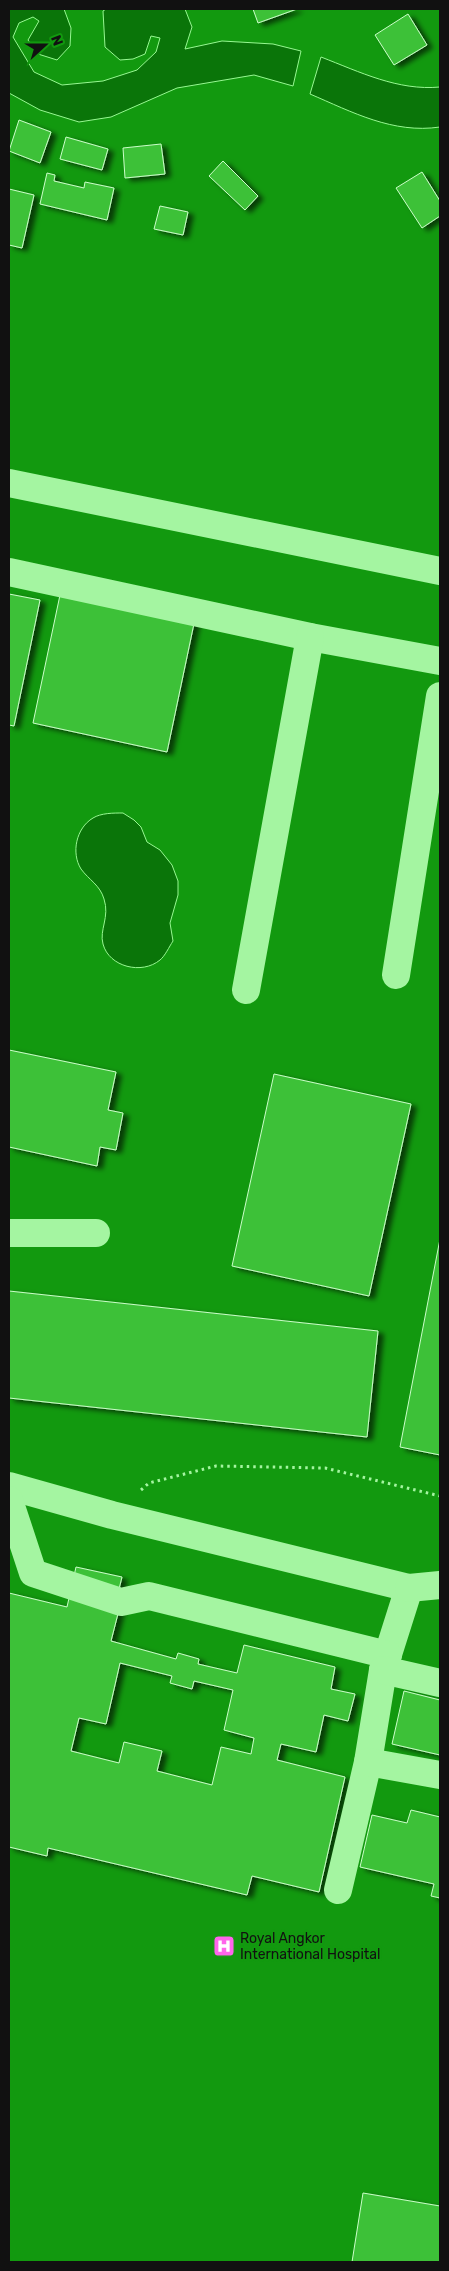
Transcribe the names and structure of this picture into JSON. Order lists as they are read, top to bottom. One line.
{"places":{"hospital":["Royal Angkor International Hospital"]},"north":"right"}
